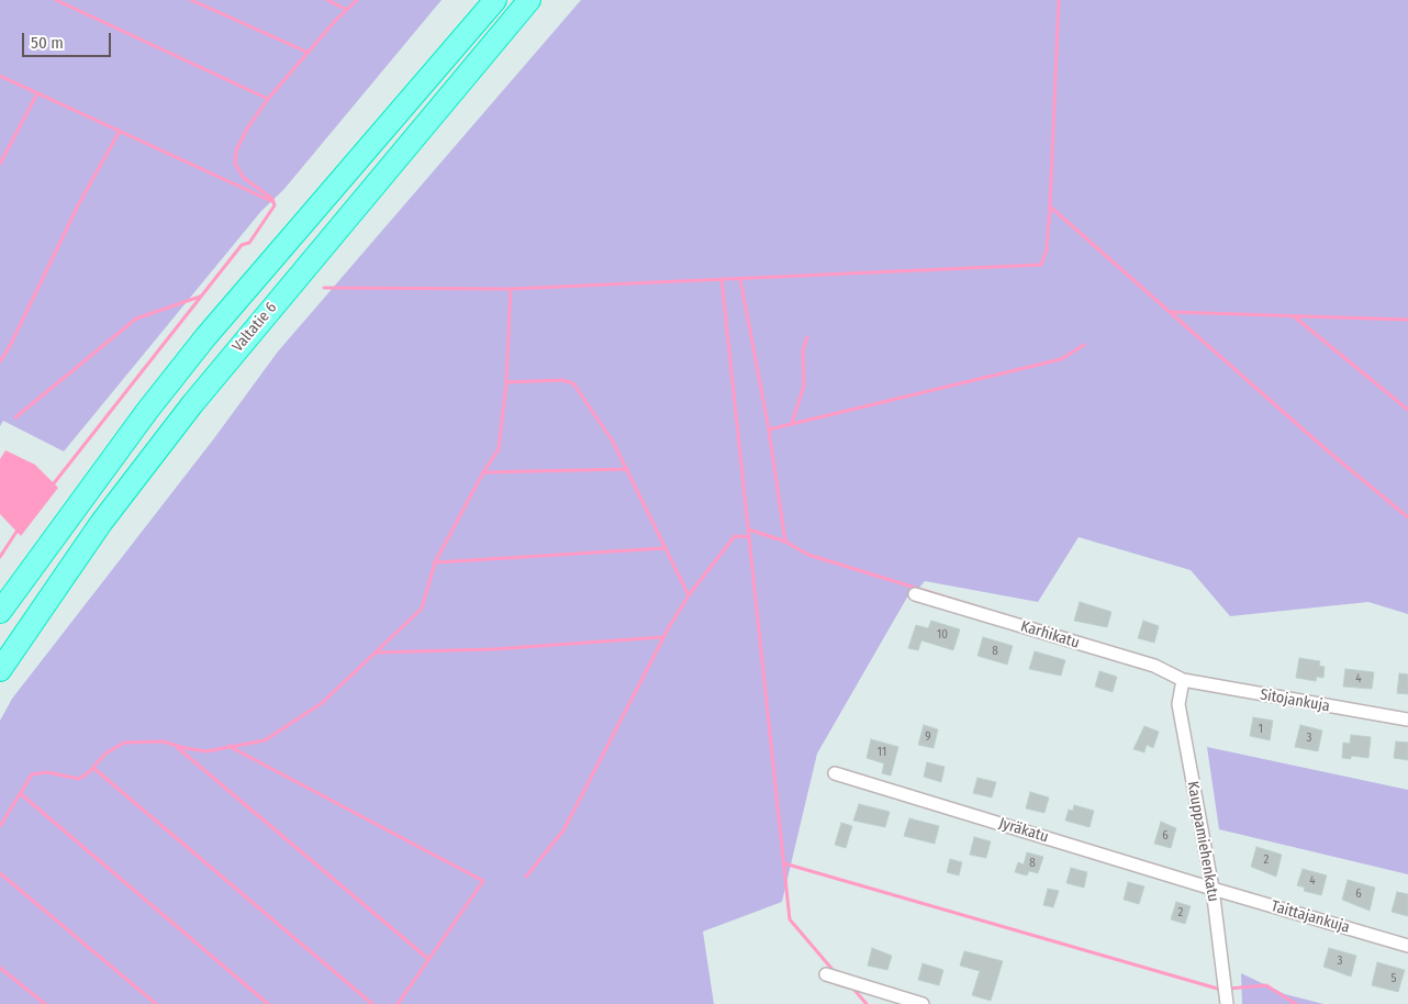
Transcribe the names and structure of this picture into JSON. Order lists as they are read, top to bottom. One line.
{"streets":{"highway":["Valtatie 6"],"street":["Karhikatu","Sitojankuja","Jyräkatu","Kauppamiehenkatu","Taittajankuja"]},"crossings":[["Karhikatu","Sitojankuja"],["Karhikatu","Kauppamiehenkatu"],["Sitojankuja","Kauppamiehenkatu"],["Jyräkatu","Kauppamiehenkatu"],["Jyräkatu","Taittajankuja"],["Kauppamiehenkatu","Taittajankuja"]],"house_numbers":["10","8","4","1","9","3","11","6","2","8","4","6","2","3","5"],"scale_bar":"50 m"}
